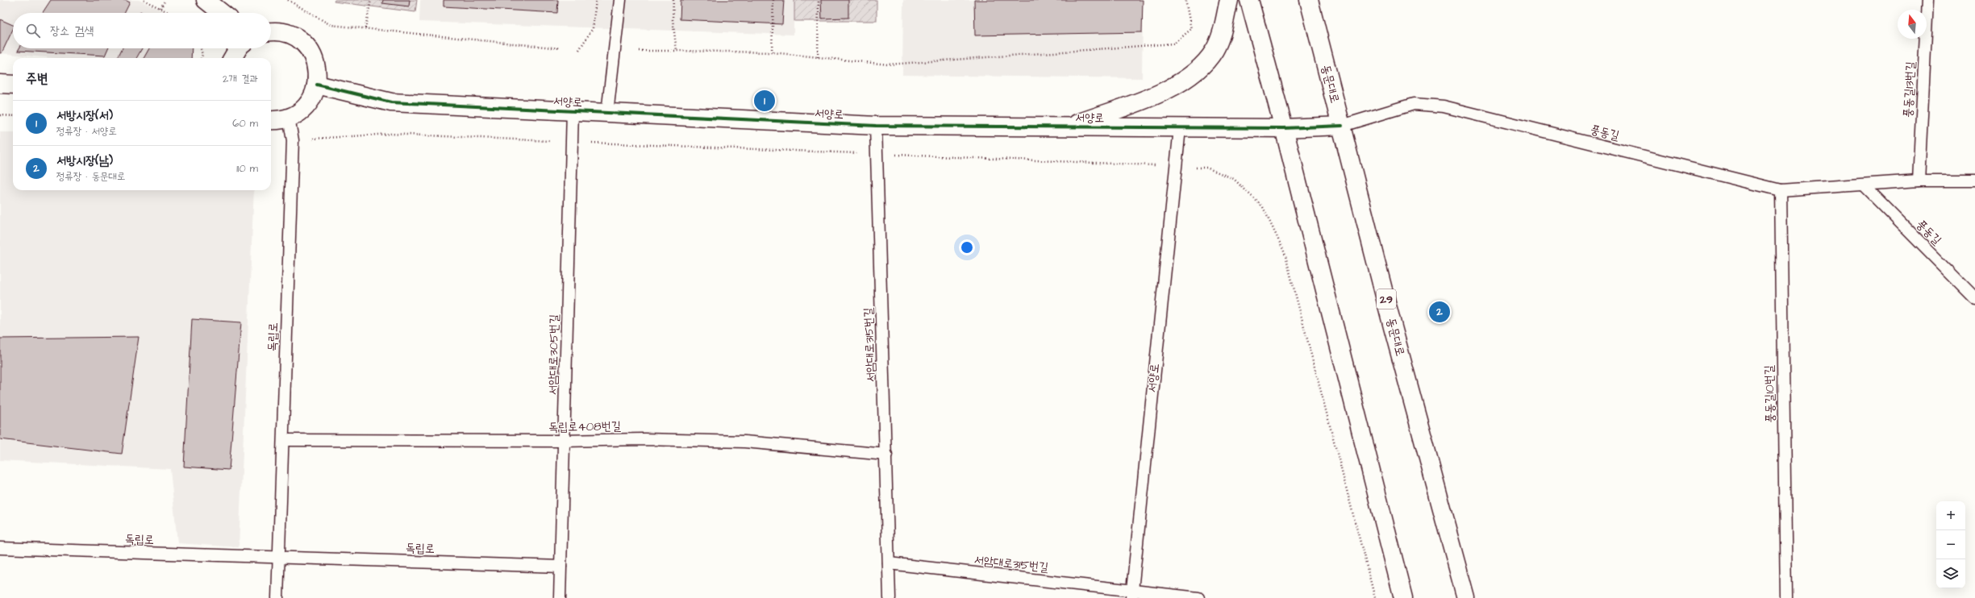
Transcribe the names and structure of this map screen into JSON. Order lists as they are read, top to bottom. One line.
{"streets":{"street":["동문대로","서양로","29"],"lane":["풍동길13번길","풍동길","독립로","서암대로315번길","서암대로305번길","풍동길10번길","독립로408번길"]},"crossings":[["동문대로","서양로"],["동문대로","풍동길"],["풍동길13번길","풍동길"],["서양로","풍동길"],["서양로","서암대로315번길"],["서양로","서암대로305번길"],["풍동길","풍동길10번길"],["독립로","서암대로305번길"],["독립로","독립로408번길"],["서암대로315번길","독립로408번길"],["서암대로305번길","독립로408번길"]],"north":"top","page":{"search":"장소 검색","heading":["주변","2개 결과"],"pins":["1","2"],"list":[{"mark":"1","name":"서방시장(서)","note":"정류장 · 서양로","value":"60 m"},{"mark":"2","name":"서방시장(남)","note":"정류장 · 동문대로","value":"110 m"}],"map_buttons":["+","−"]}}
